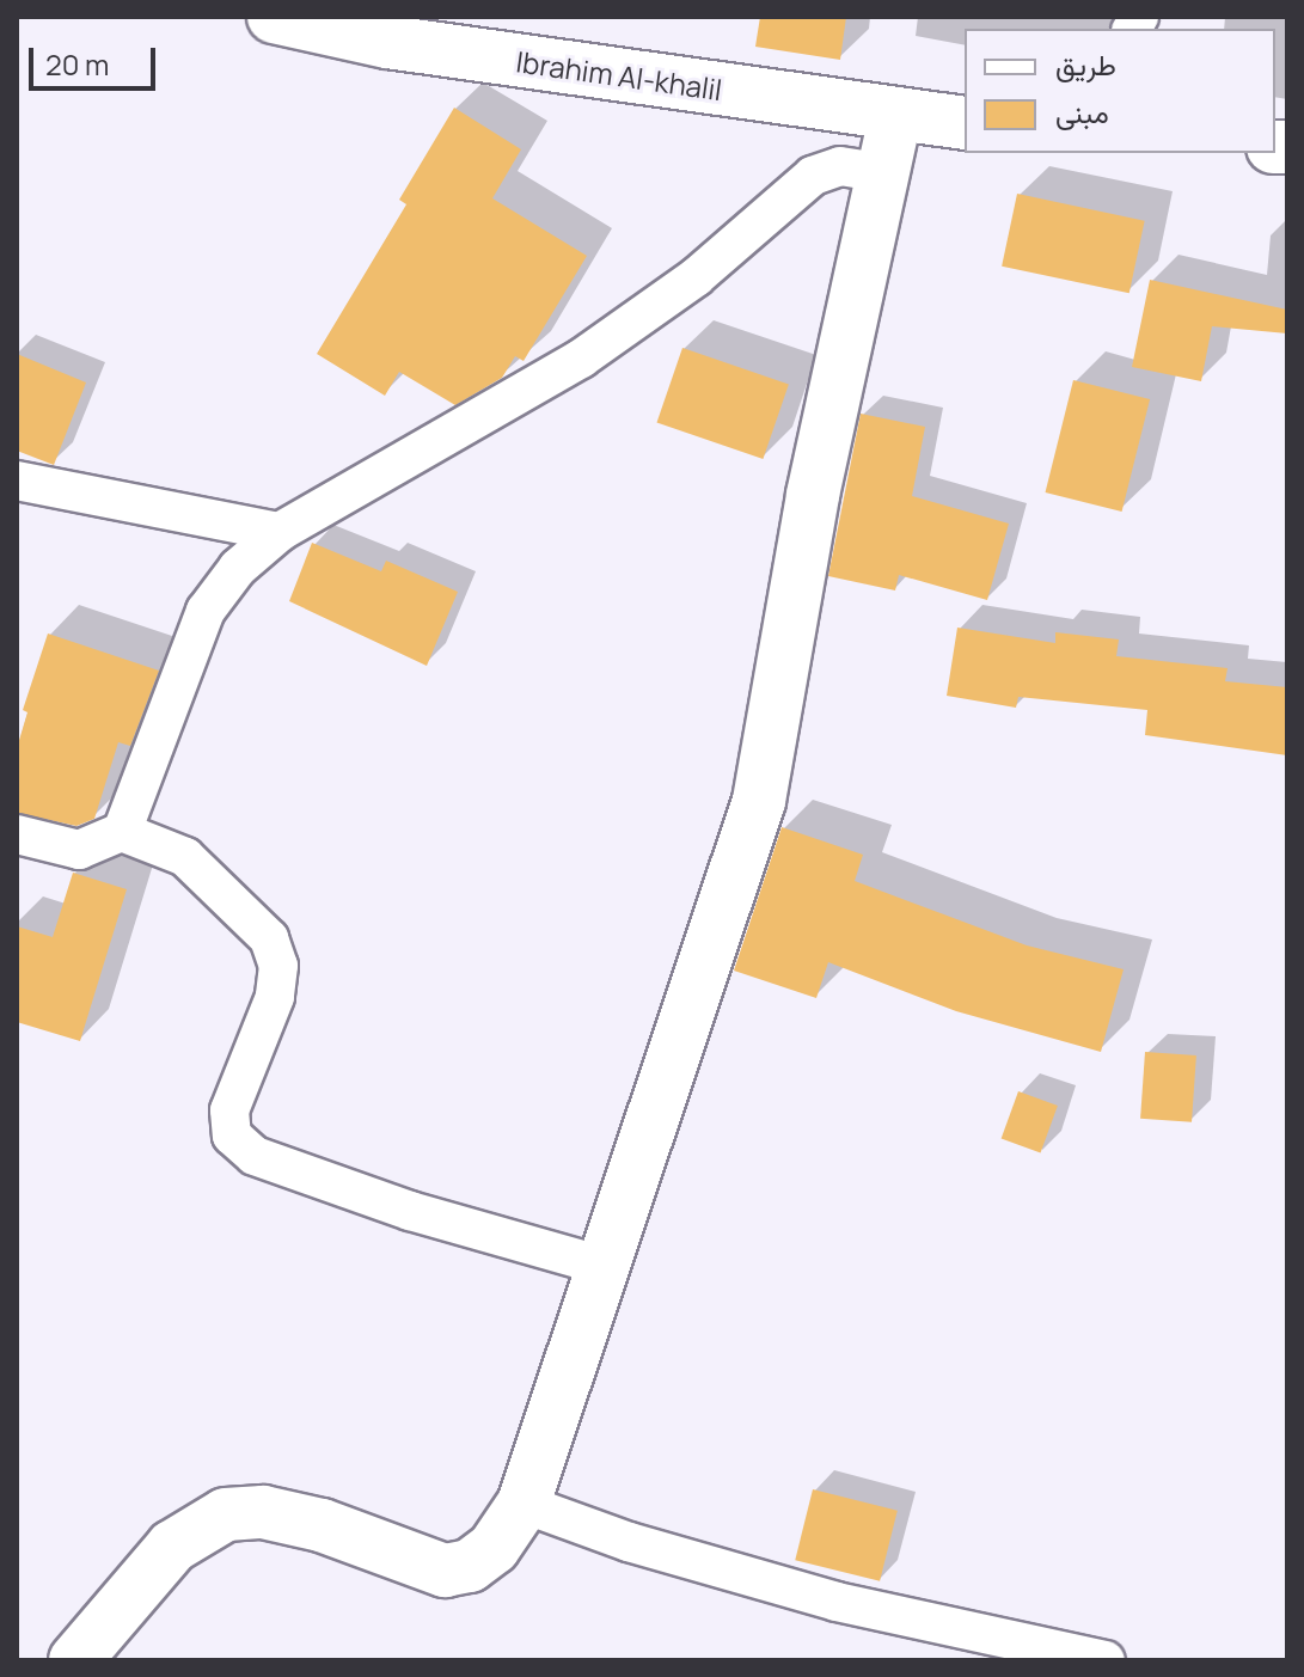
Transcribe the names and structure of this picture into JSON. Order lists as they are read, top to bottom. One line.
{"streets":{"street":["Ibrahim Al-khalil"]},"legend":["طريق","مبنى"],"scale_bar":"20 m"}
